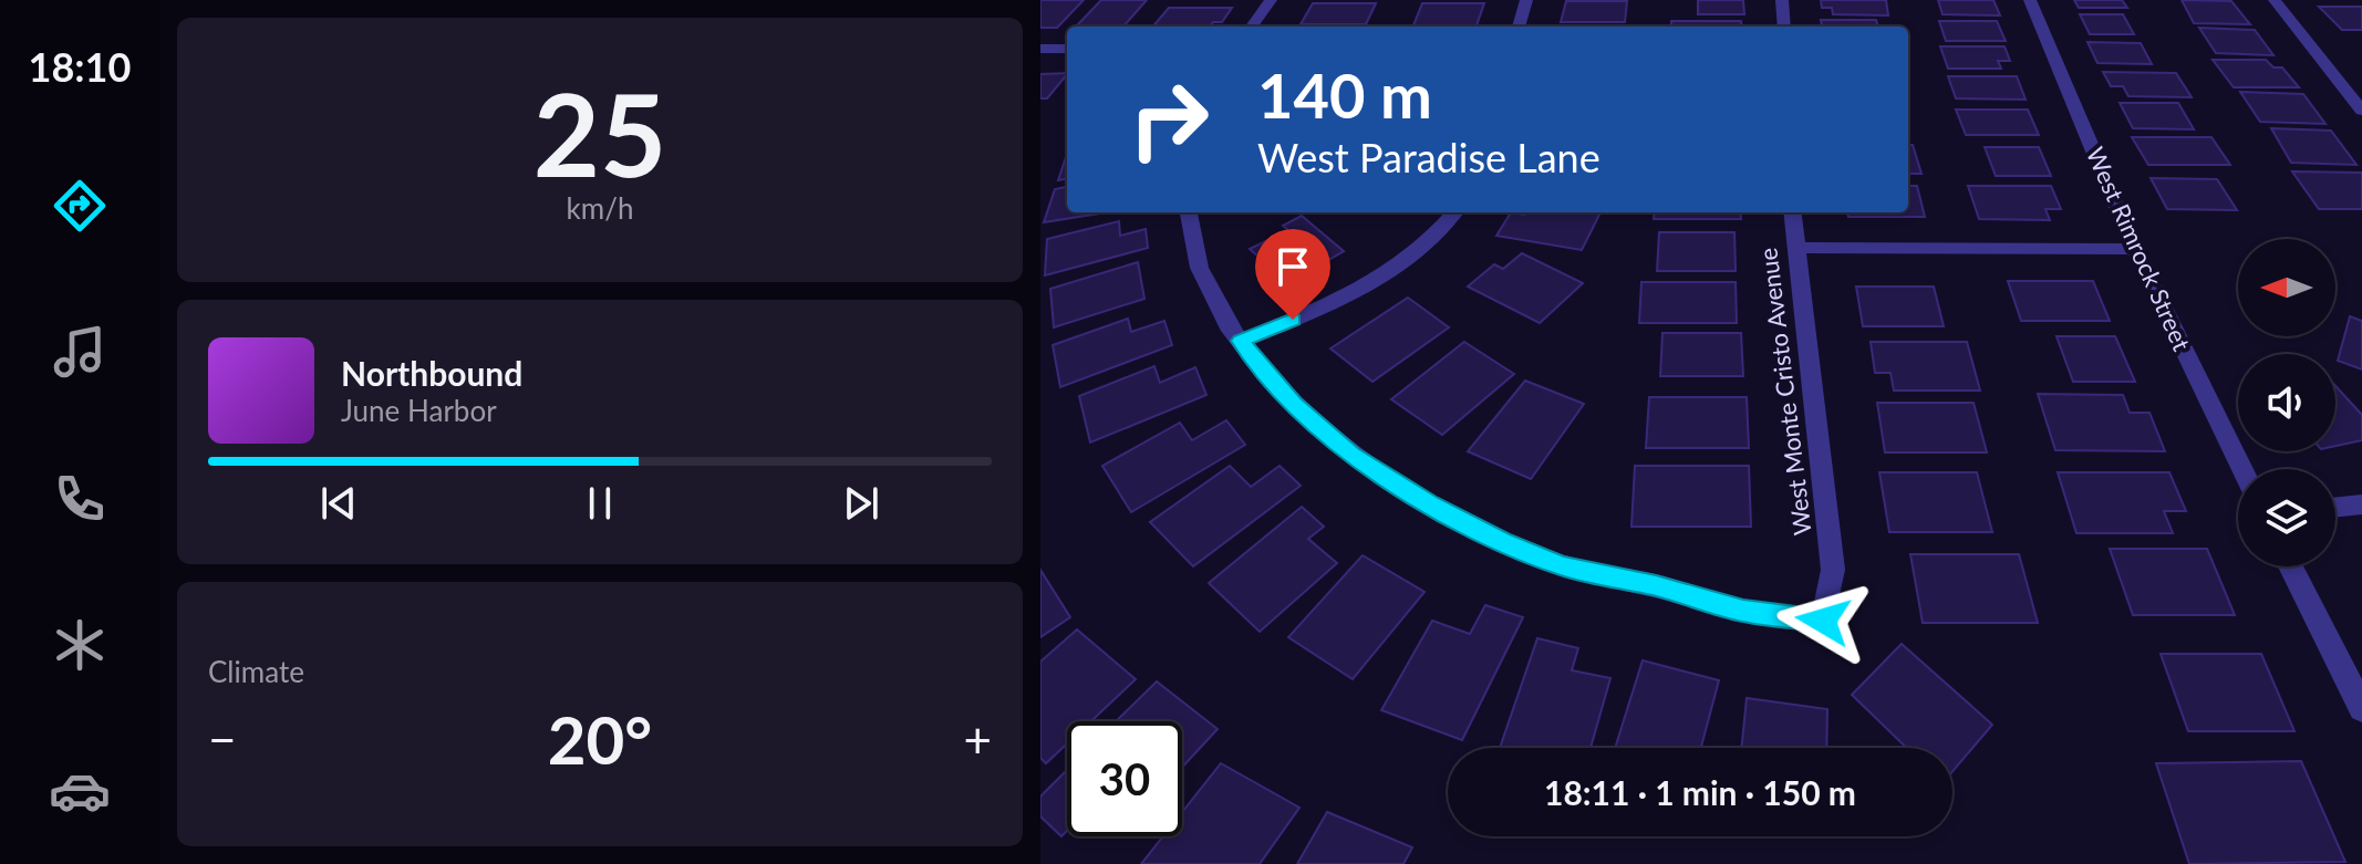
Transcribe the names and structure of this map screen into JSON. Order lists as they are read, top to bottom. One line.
{"streets":{"street":["West Rimrock Street","West Monte Cristo Avenue"]},"north":"left","page":{"tabs":"18:10","tile":[["25","km/h"],"Climate"],"turn":["140 m","West Paradise Lane"],"song":["Northbound","June Harbor"],"heat":["−","20°","+"],"limit":"30","trip":"18:11 · 1 min · 150 m"}}
